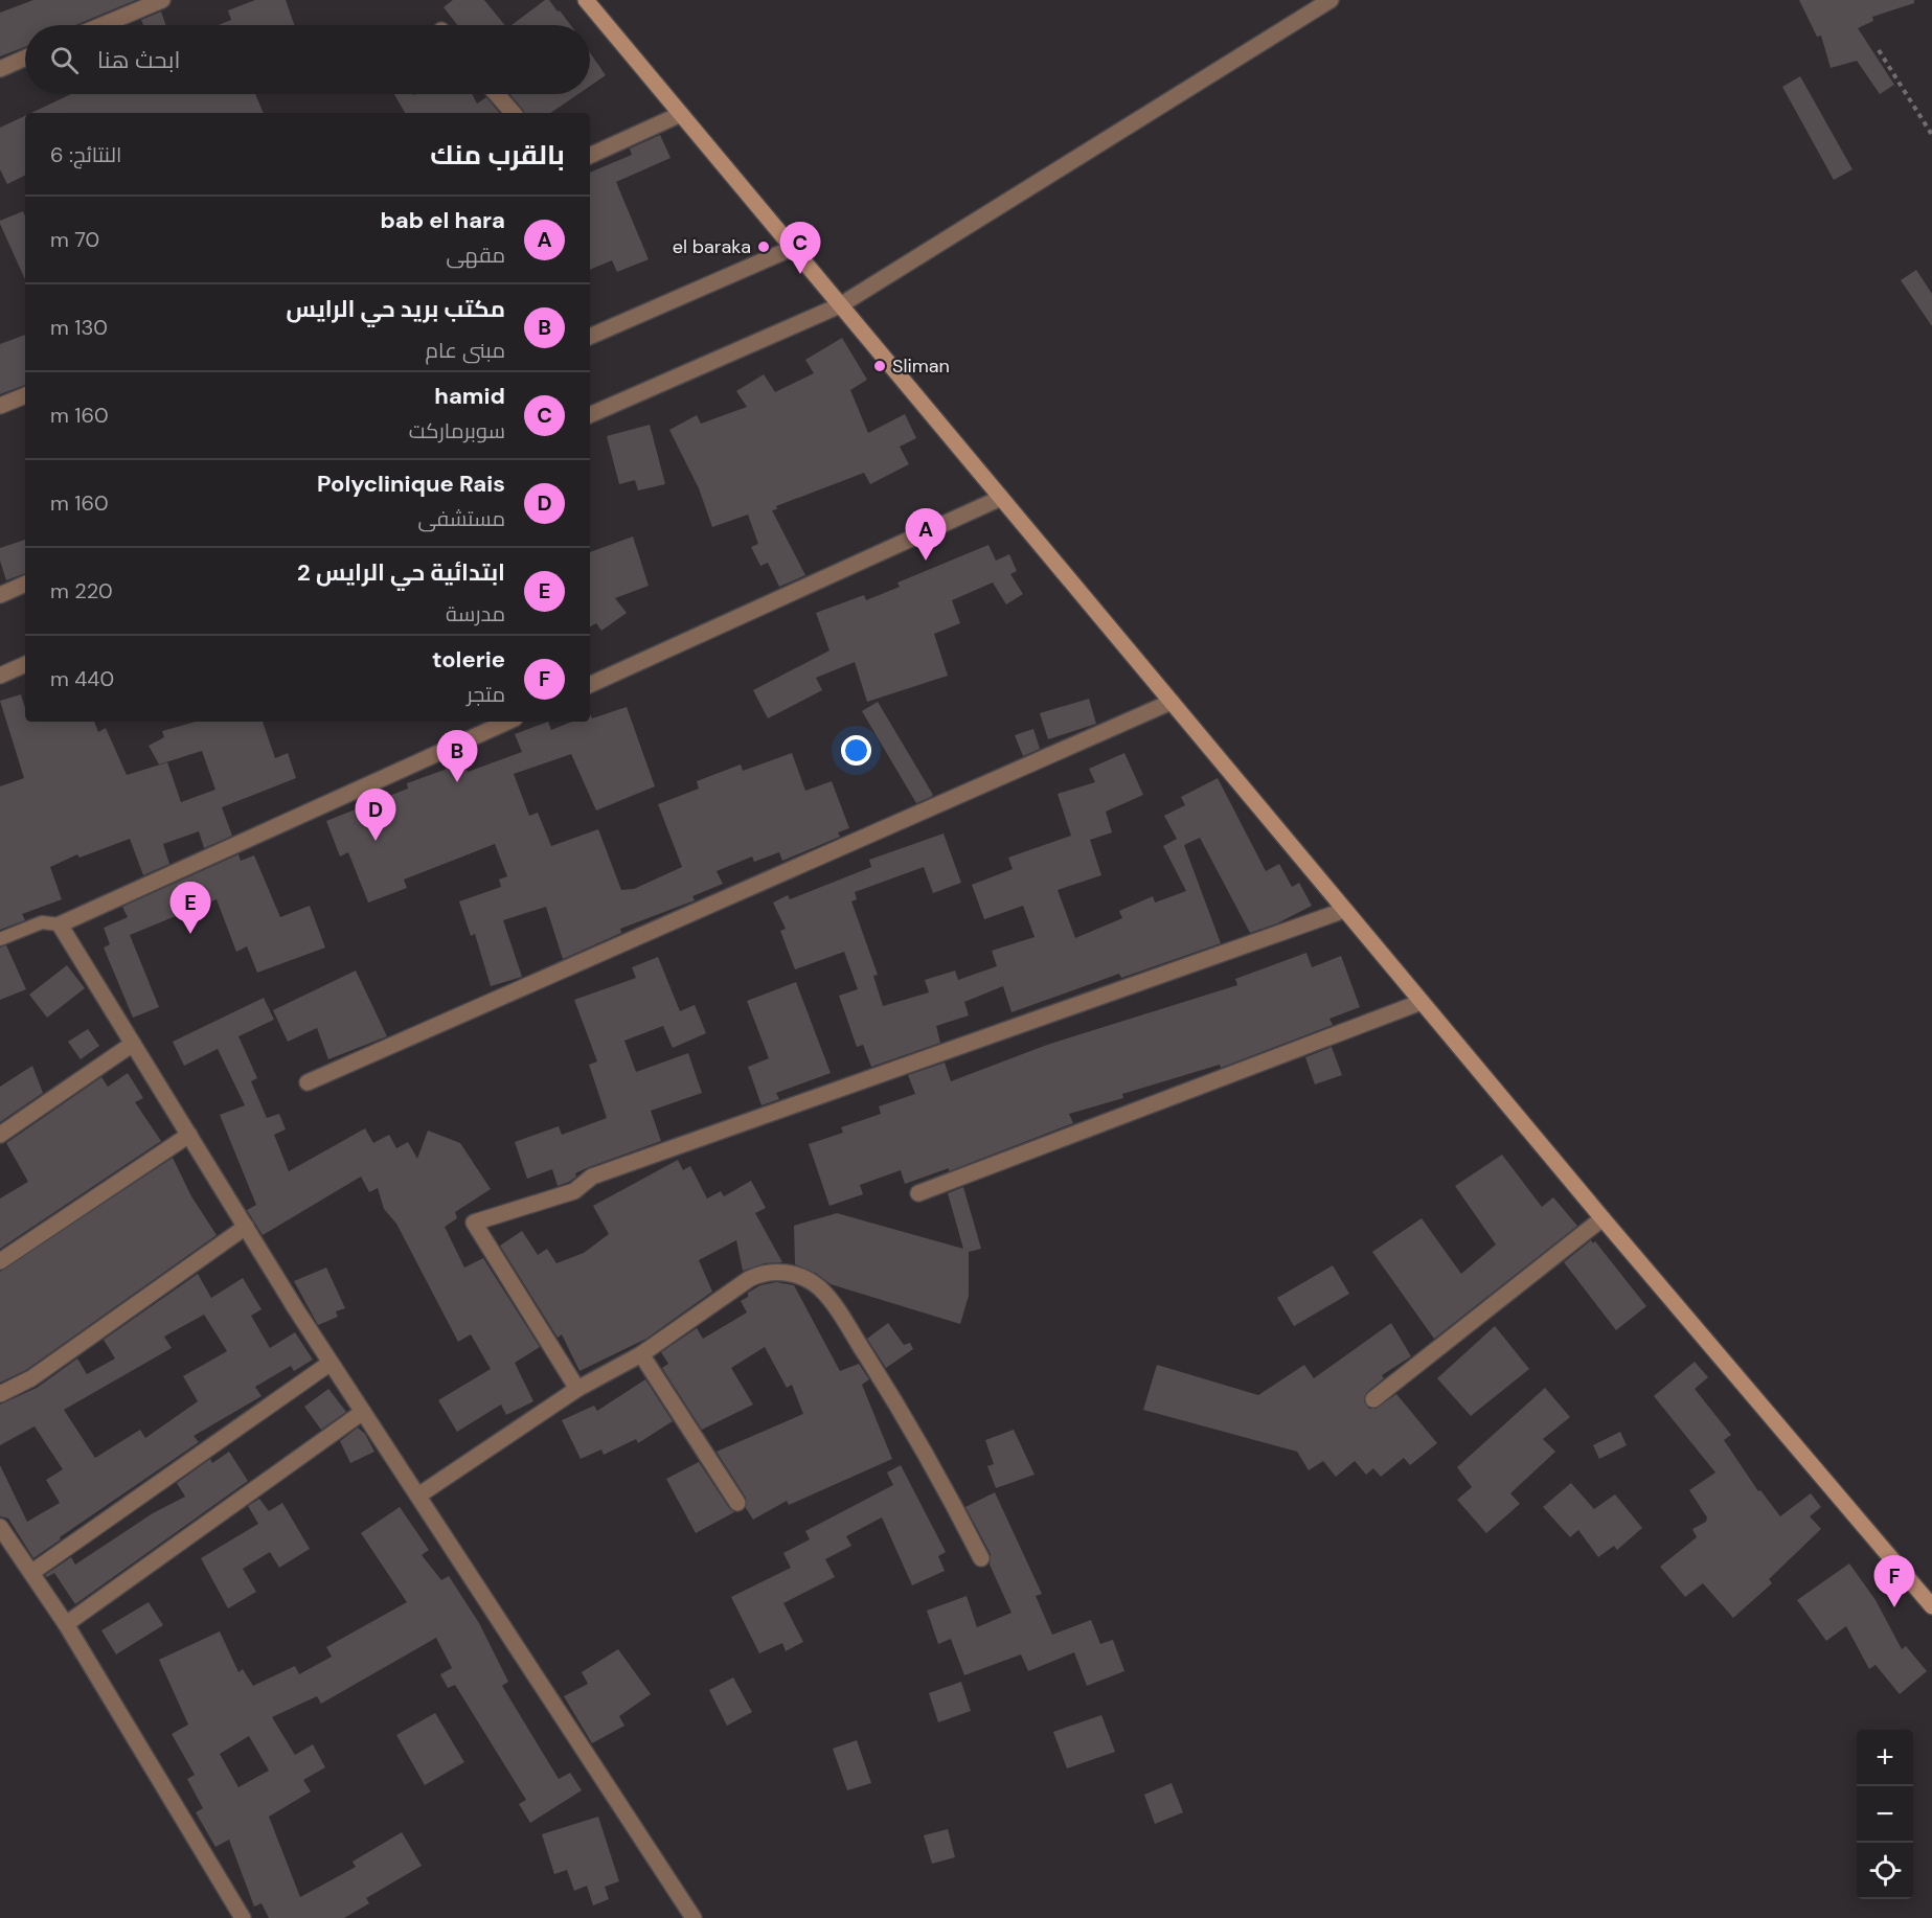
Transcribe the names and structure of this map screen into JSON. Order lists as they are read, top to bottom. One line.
{"places":["el baraka","Sliman"],"page":{"search":"ابحث هنا","heading":["بالقرب منك","النتائج: 6"],"list":[{"mark":"A","name":"bab el hara","note":"مقهى","value":"70 m"},{"mark":"B","name":"مكتب بريد حي الرايس","note":"مبنى عام","value":"130 m"},{"mark":"C","name":"hamid","note":"سوبرماركت","value":"160 m"},{"mark":"D","name":"Polyclinique Rais","note":"مستشفى","value":"160 m"},{"mark":"E","name":"ابتدائية حي الرايس 2","note":"مدرسة","value":"220 m"},{"mark":"F","name":"tolerie","note":"متجر","value":"440 m"}],"pins":["C","A","B","D","E","F"],"map_buttons":["+","−"]}}
